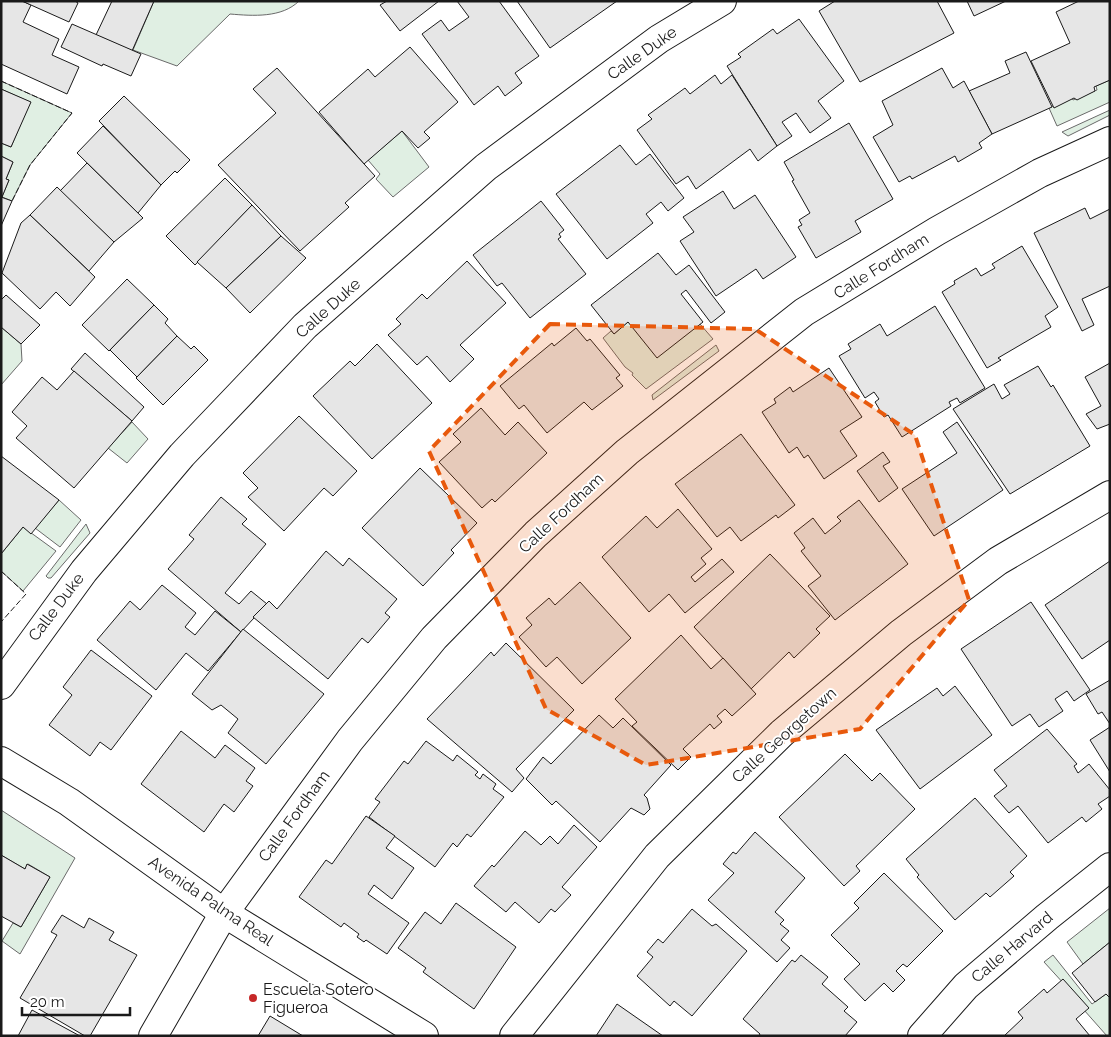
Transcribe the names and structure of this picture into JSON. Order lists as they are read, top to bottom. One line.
{"streets":{"street":["Calle Duke","Calle Fordham","Calle Georgetown","Avenida Palma Real","Calle Harvard"]},"crossings":[["Calle Fordham","Avenida Palma Real"]],"places":["Escuela Sotero Figueroa"],"scale_bar":"20 m"}
